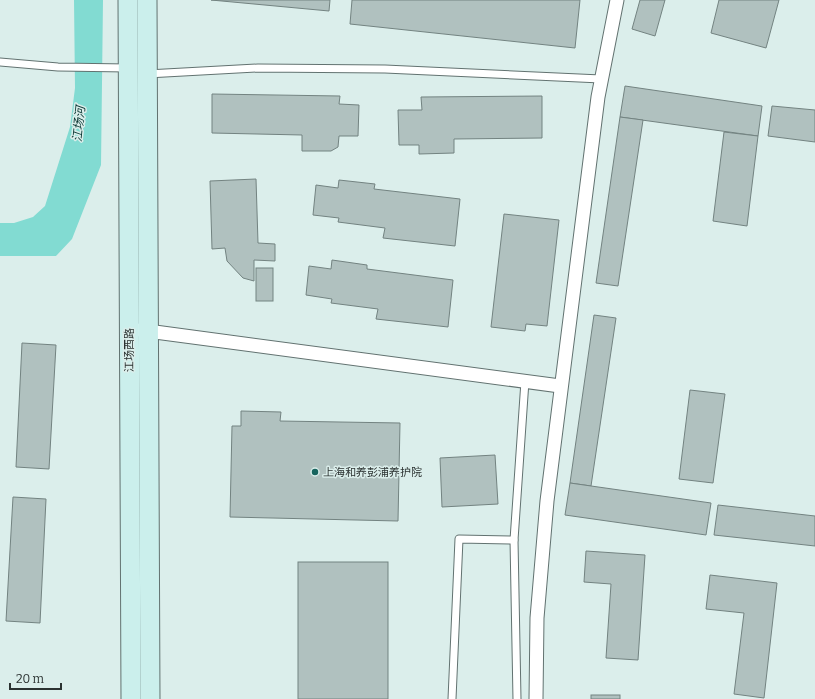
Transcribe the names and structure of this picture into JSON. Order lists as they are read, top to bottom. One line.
{"streets":{"main road":["江场西路"]},"water":["江场河"],"places":["上海和养彭浦养护院"],"scale_bar":"20 m"}
